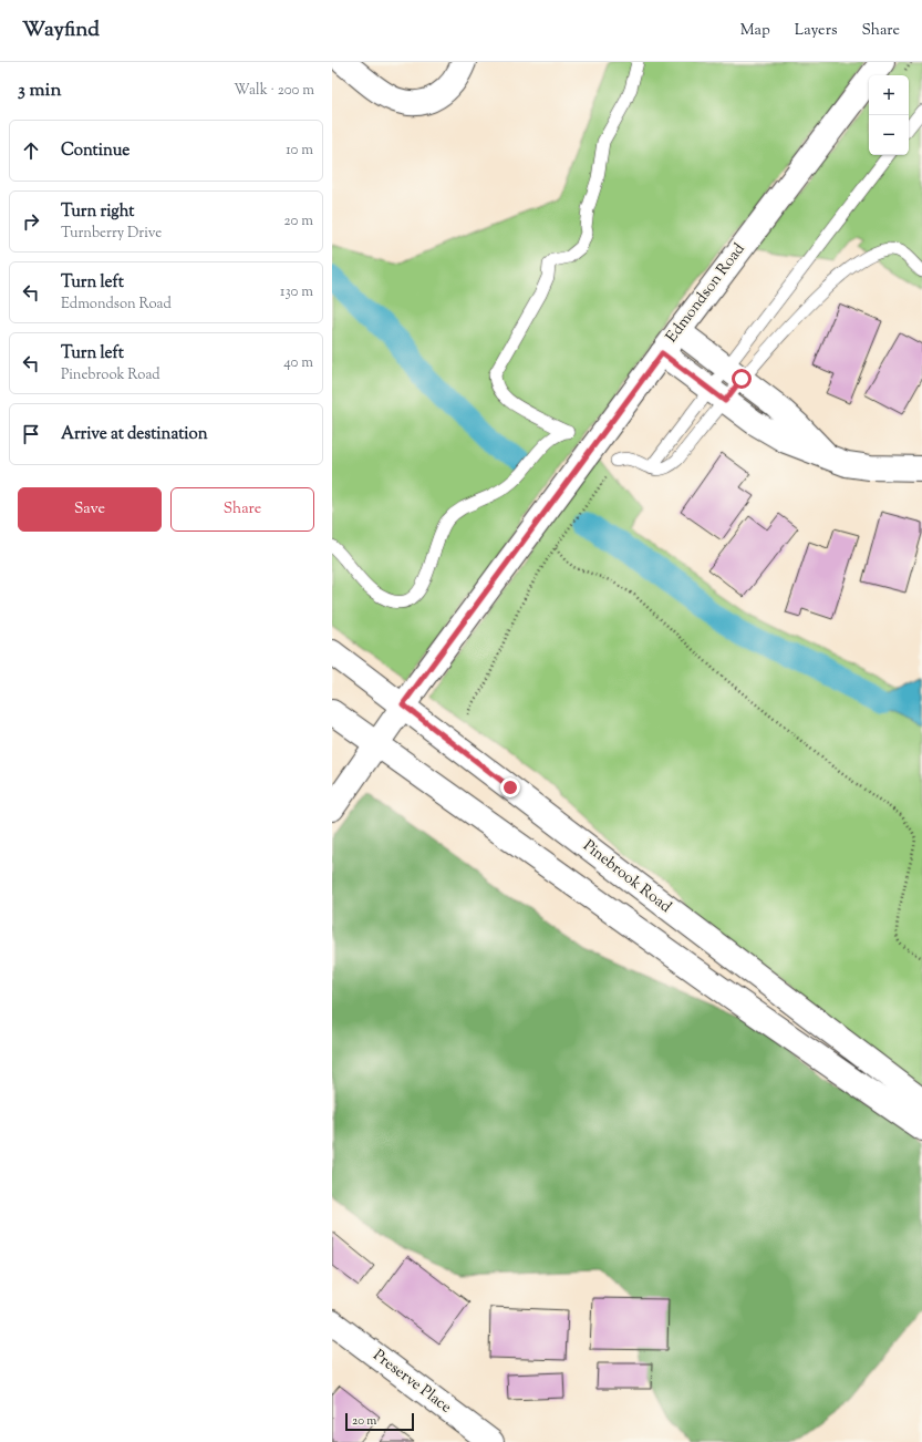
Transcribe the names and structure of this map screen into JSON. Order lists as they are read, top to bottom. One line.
{"streets":{"street":["Edmondson Road","Pinebrook Road","Preserve Place"]},"crossings":[["Edmondson Road","Pinebrook Road"]],"scale_bar":"20 m","page":{"header":"Wayfind","nav":["Map","Layers","Share"],"heading":["3 min","Walk · 200 m"],"map_buttons":["+","−"],"list":[["Continue","10 m"],["Turn right","Turnberry Drive","20 m"],["Turn left","Edmondson Road","130 m"],["Turn left","Pinebrook Road","40 m"],"Arrive at destination"],"buttons":["Save","Share"],"scale":"20 m"}}
